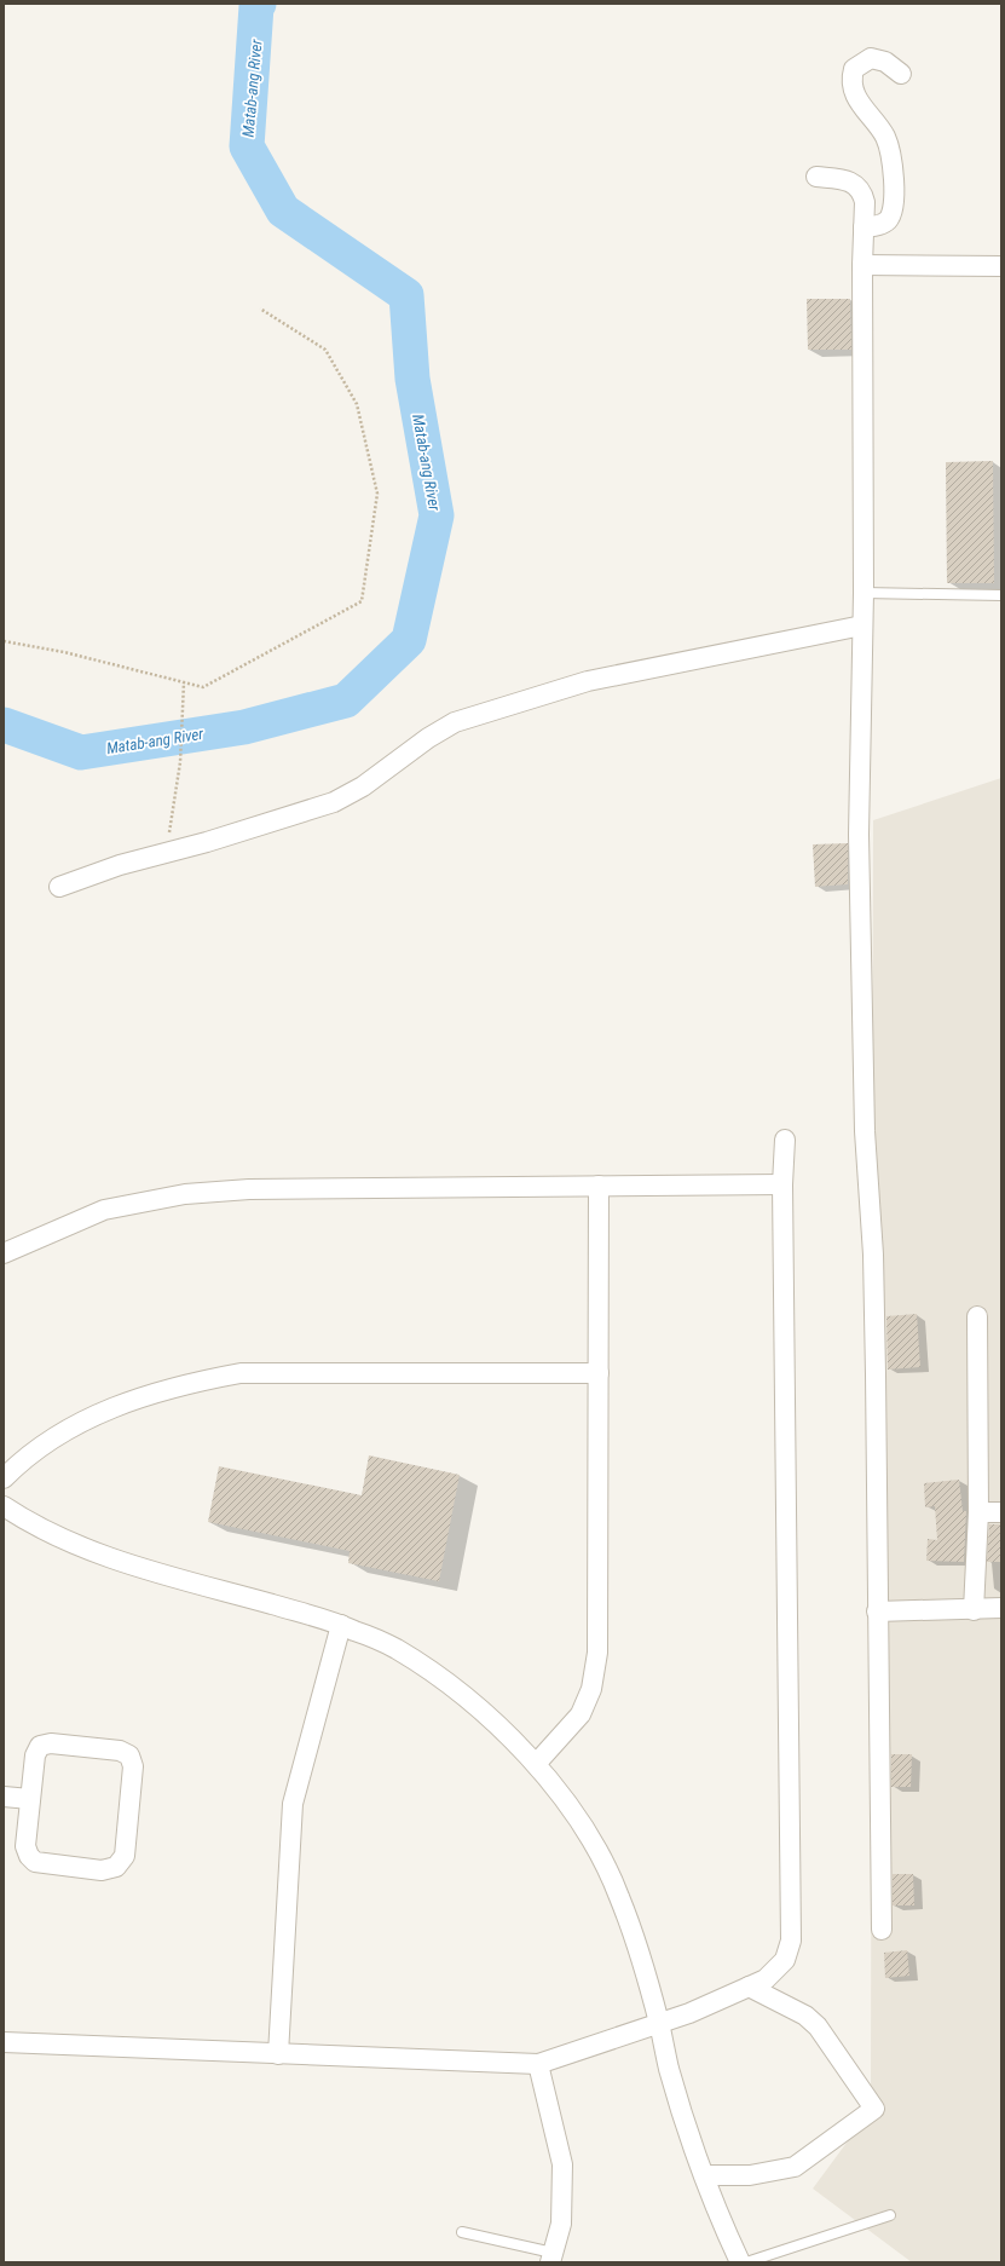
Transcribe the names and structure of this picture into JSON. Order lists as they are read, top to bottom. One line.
{"water":["Matab-ang River"]}
